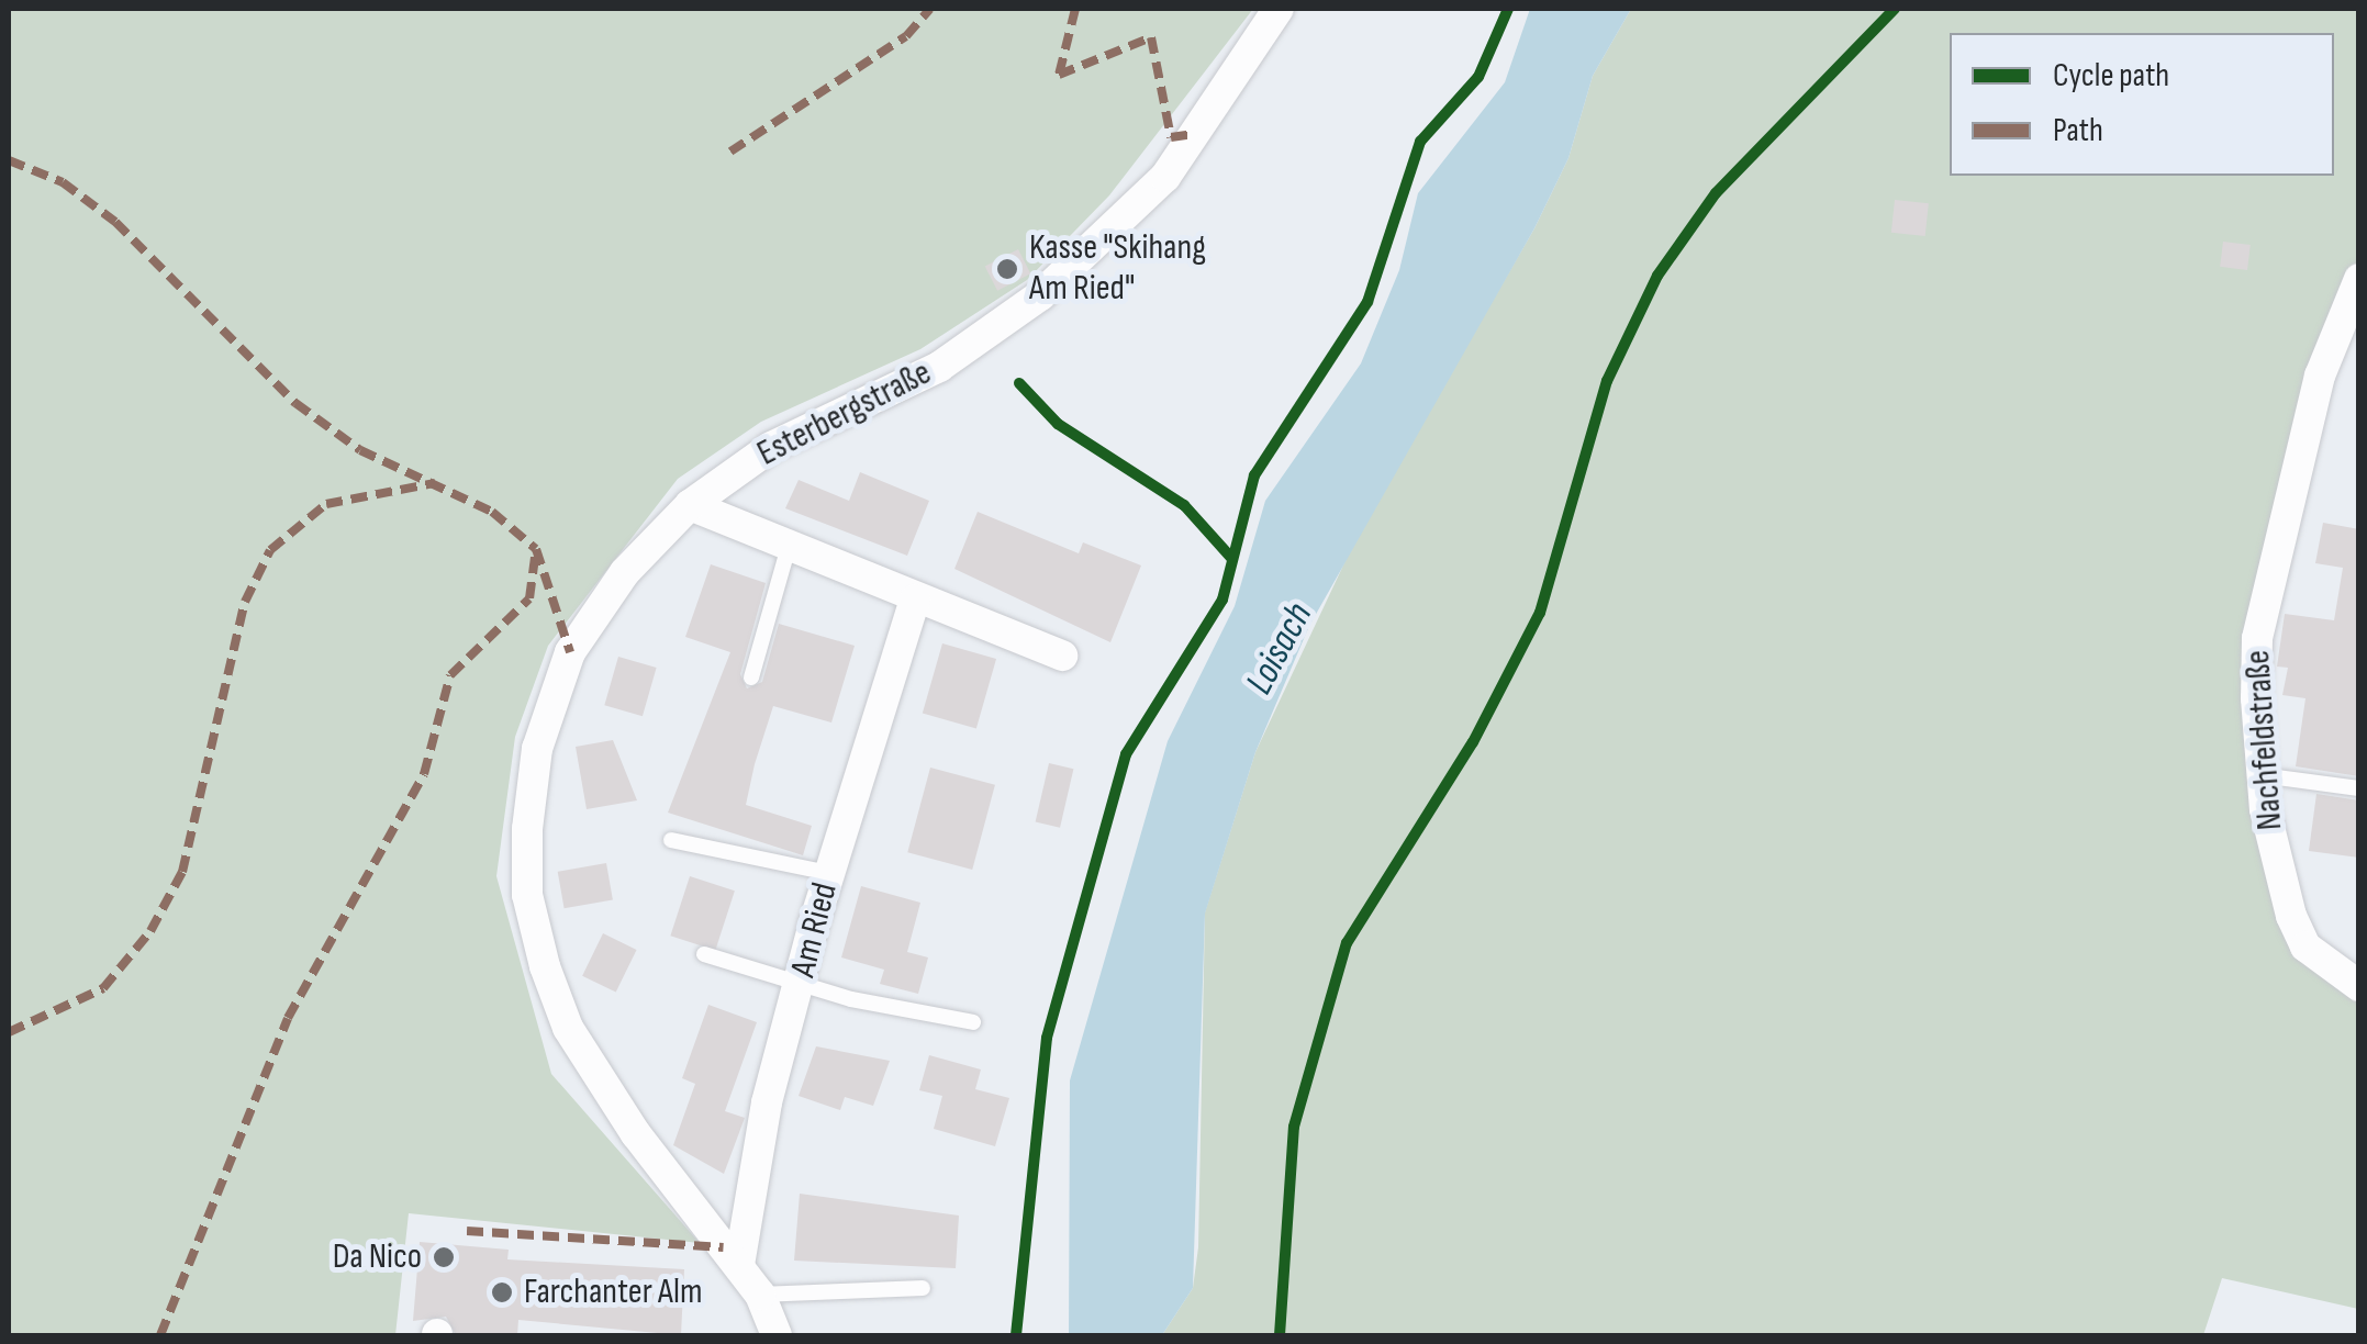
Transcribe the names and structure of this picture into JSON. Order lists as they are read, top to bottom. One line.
{"streets":{"street":["Esterbergstraße","Nachfeldstraße","Am Ried"]},"crossings":[["Esterbergstraße","Am Ried"]],"water":["Loisach"],"places":["Kasse \"Skihang Am Ried\"","Da Nico","Farchanter Alm"],"legend":["Cycle path","Path"]}
